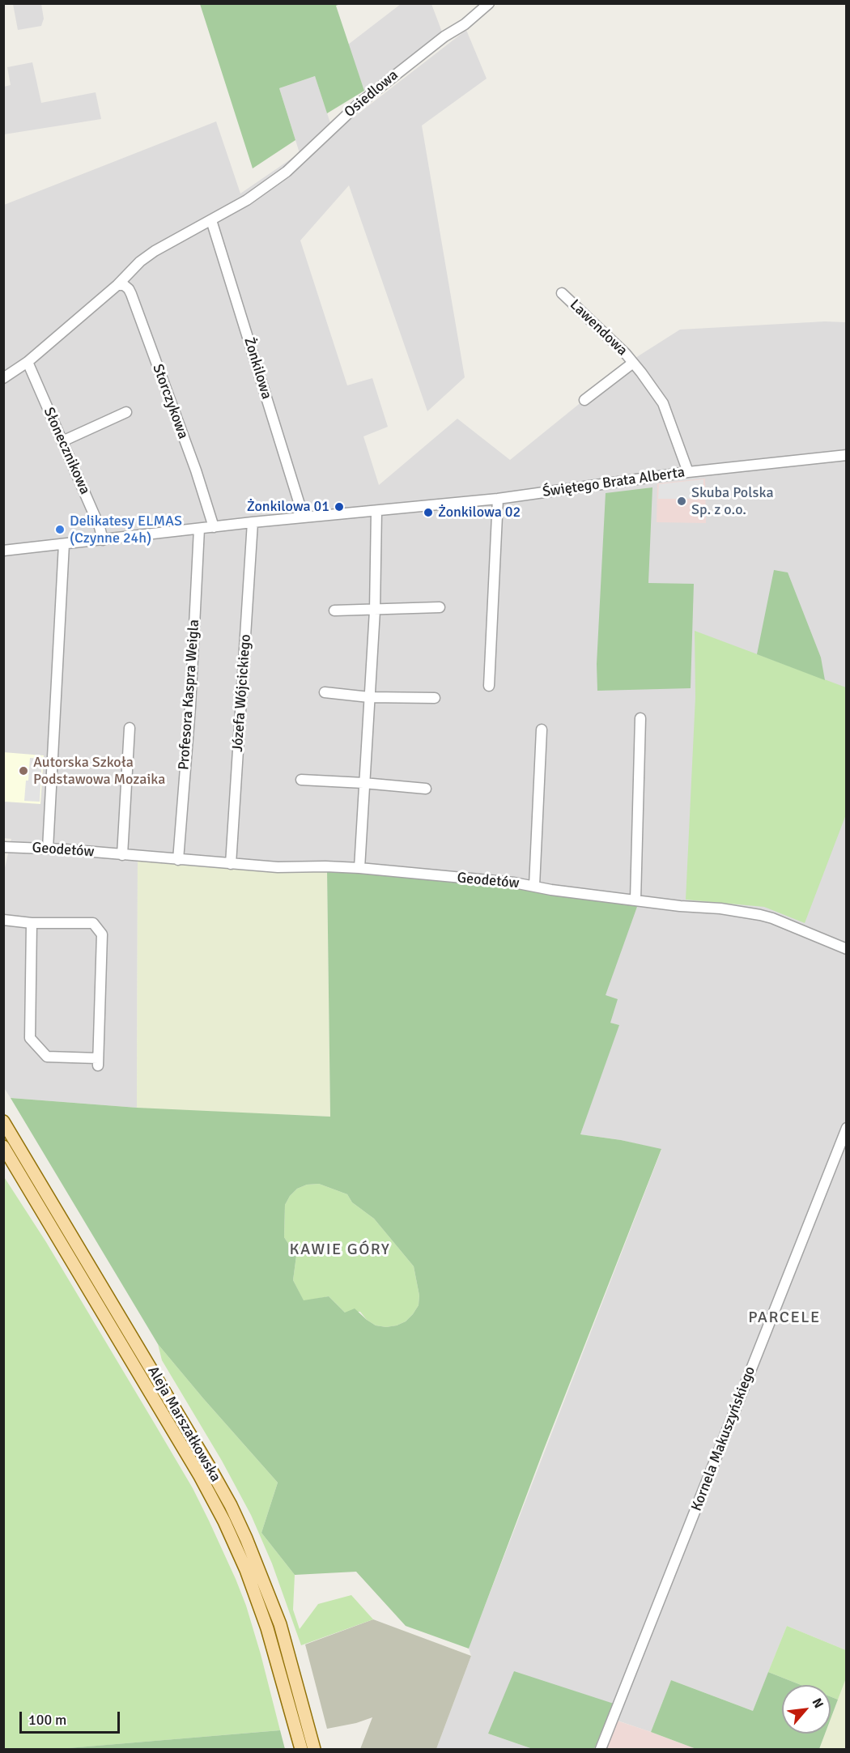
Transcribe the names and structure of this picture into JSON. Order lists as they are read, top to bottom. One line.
{"streets":{"main road":["Aleja Marszałkowska"],"street":["Osiedlowa","Lawendowa","Żonkilowa","Storczykowa","Słonecznikowa","Świętego Brata Alberta","Józefa Wójcickiego","Profesora Kaspra Weigla","Geodetów","Kornela Makuszyńskiego"]},"crossings":[["Osiedlowa","Żonkilowa"],["Osiedlowa","Storczykowa"],["Osiedlowa","Słonecznikowa"],["Lawendowa","Świętego Brata Alberta"],["Żonkilowa","Świętego Brata Alberta"],["Storczykowa","Świętego Brata Alberta"],["Słonecznikowa","Świętego Brata Alberta"],["Świętego Brata Alberta","Józefa Wójcickiego"],["Świętego Brata Alberta","Profesora Kaspra Weigla"],["Józefa Wójcickiego","Geodetów"],["Profesora Kaspra Weigla","Geodetów"]],"districts":["KAWIE GÓRY","PARCELE"],"places":["Skuba Polska Sp. z o.o.","Żonkilowa 01","Żonkilowa 02","Delikatesy ELMAS (Czynne 24h)","Autorska Szkoła Podstawowa Mozaika"],"scale_bar":"100 m","north":"top right"}
